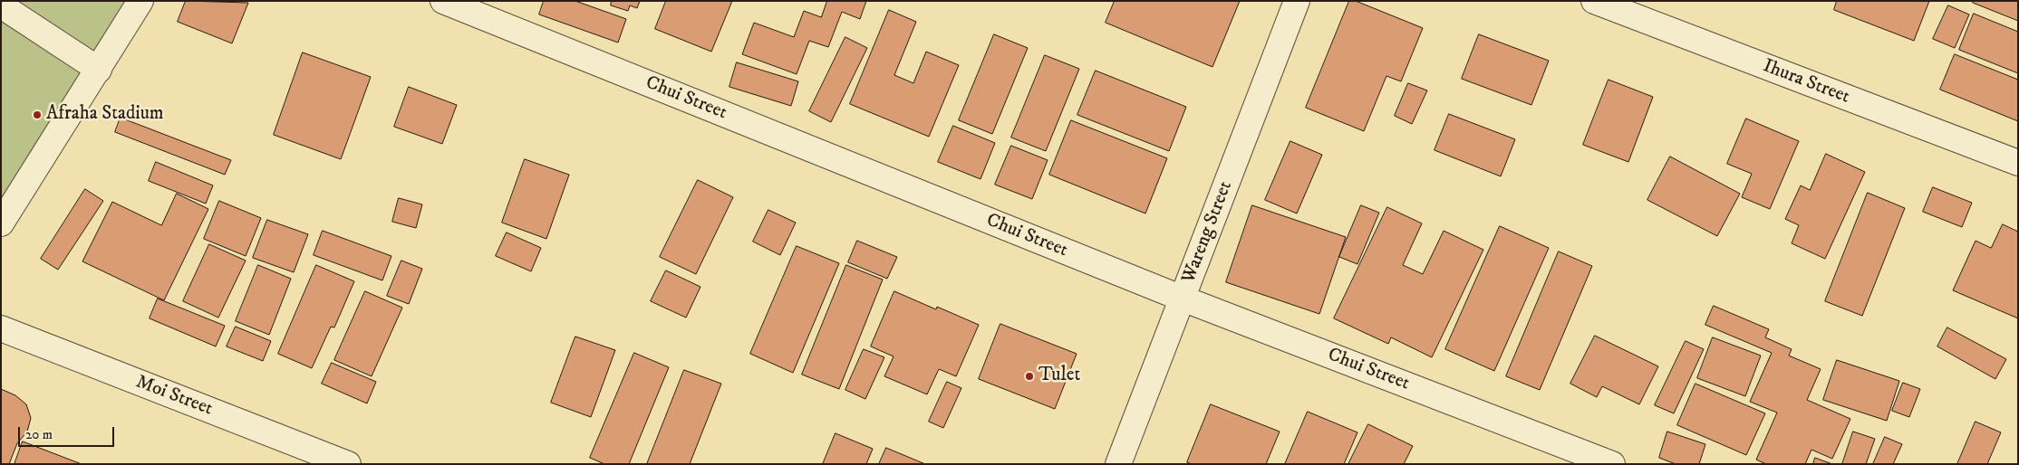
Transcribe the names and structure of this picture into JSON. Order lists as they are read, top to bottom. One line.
{"streets":{"street":["Ihura Street","Chui Street","Wareng Street","Moi Street"]},"crossings":[["Chui Street","Wareng Street"]],"places":["Afraha Stadium","Tulet"],"scale_bar":"20 m"}
